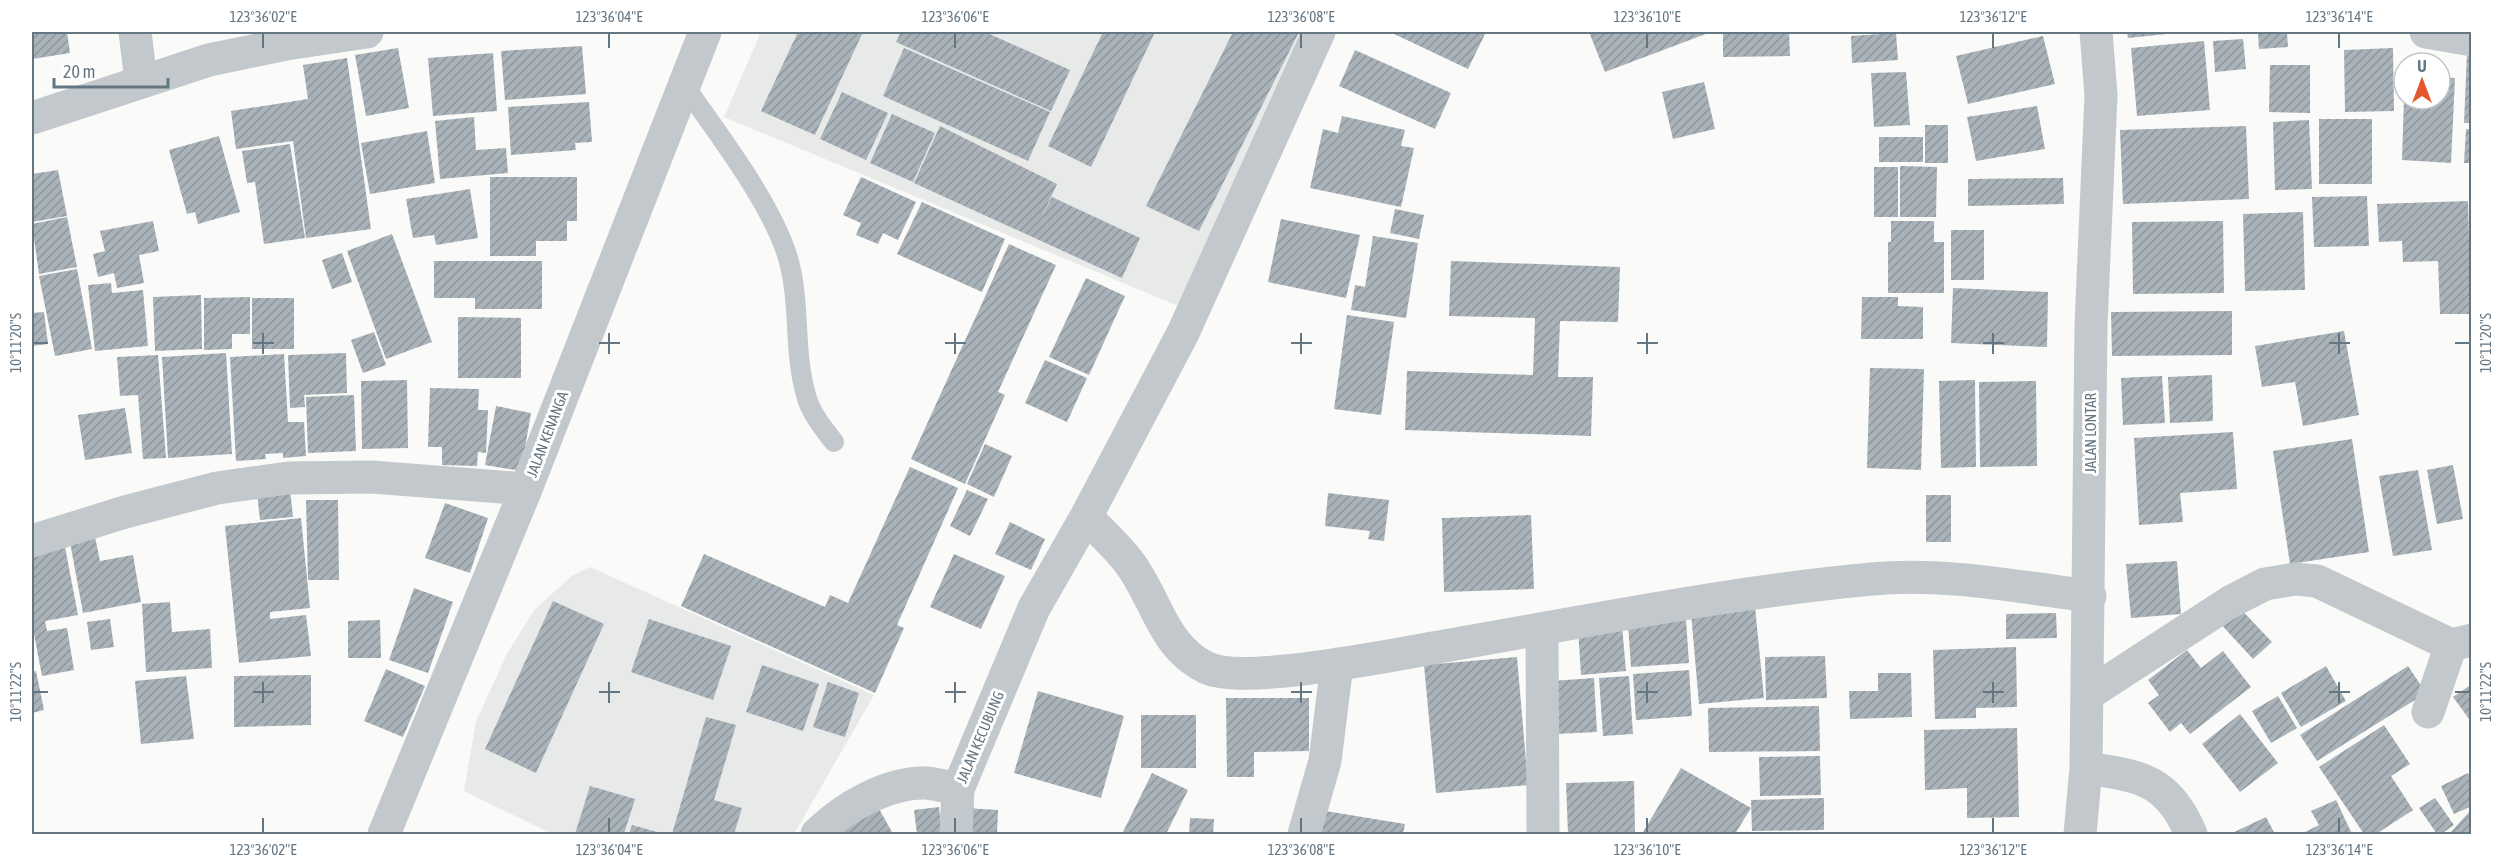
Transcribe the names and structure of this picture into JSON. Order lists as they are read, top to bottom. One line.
{"streets":{"street":["JALAN LONTAR","JALAN KENANGA","JALAN KECUBUNG"]},"scale_bar":"20 m","north":"top","coordinates":["123°36'02\"E","123°36'04\"E","123°36'06\"E","123°36'08\"E","123°36'10\"E","123°36'12\"E","123°36'14\"E","10°11'20\"S","10°11'22\"S"]}
